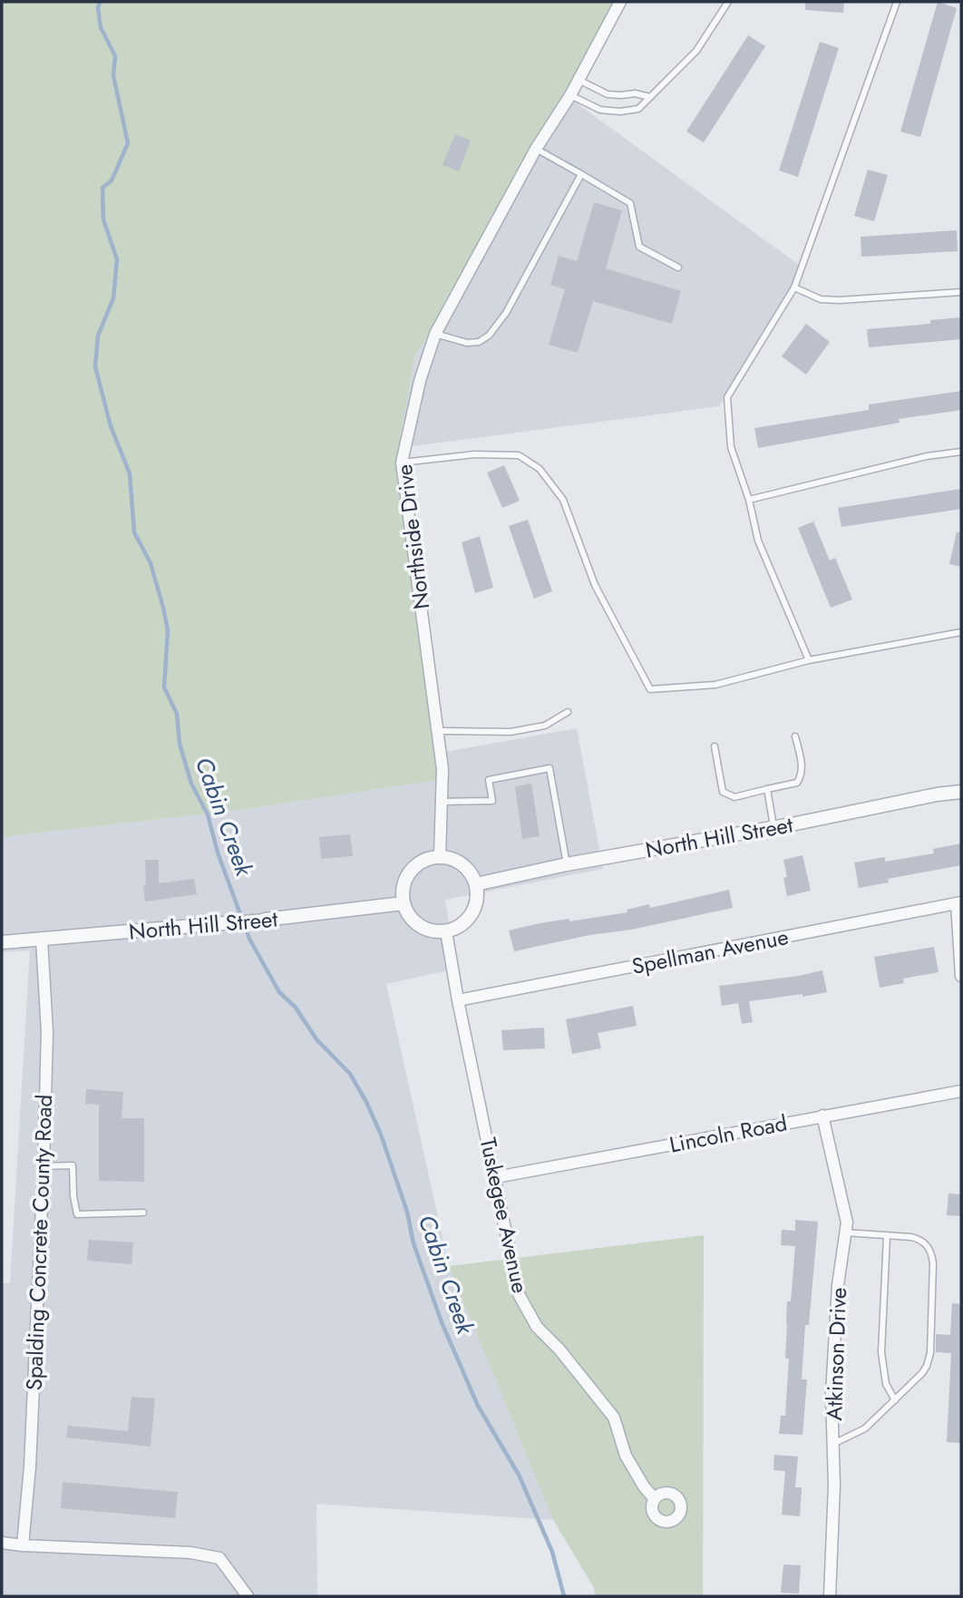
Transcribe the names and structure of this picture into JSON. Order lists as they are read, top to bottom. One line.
{"streets":{"street":["Northside Drive","North Hill Street","Spellman Avenue","Lincoln Road","Tuskegee Avenue","Spalding Concrete County Road","Atkinson Drive"]},"crossings":[["Northside Drive","North Hill Street"],["Northside Drive","Tuskegee Avenue"],["North Hill Street","Tuskegee Avenue"],["North Hill Street","Spalding Concrete County Road"],["Spellman Avenue","Tuskegee Avenue"],["Lincoln Road","Tuskegee Avenue"],["Lincoln Road","Atkinson Drive"]],"water":["Cabin Creek"]}
